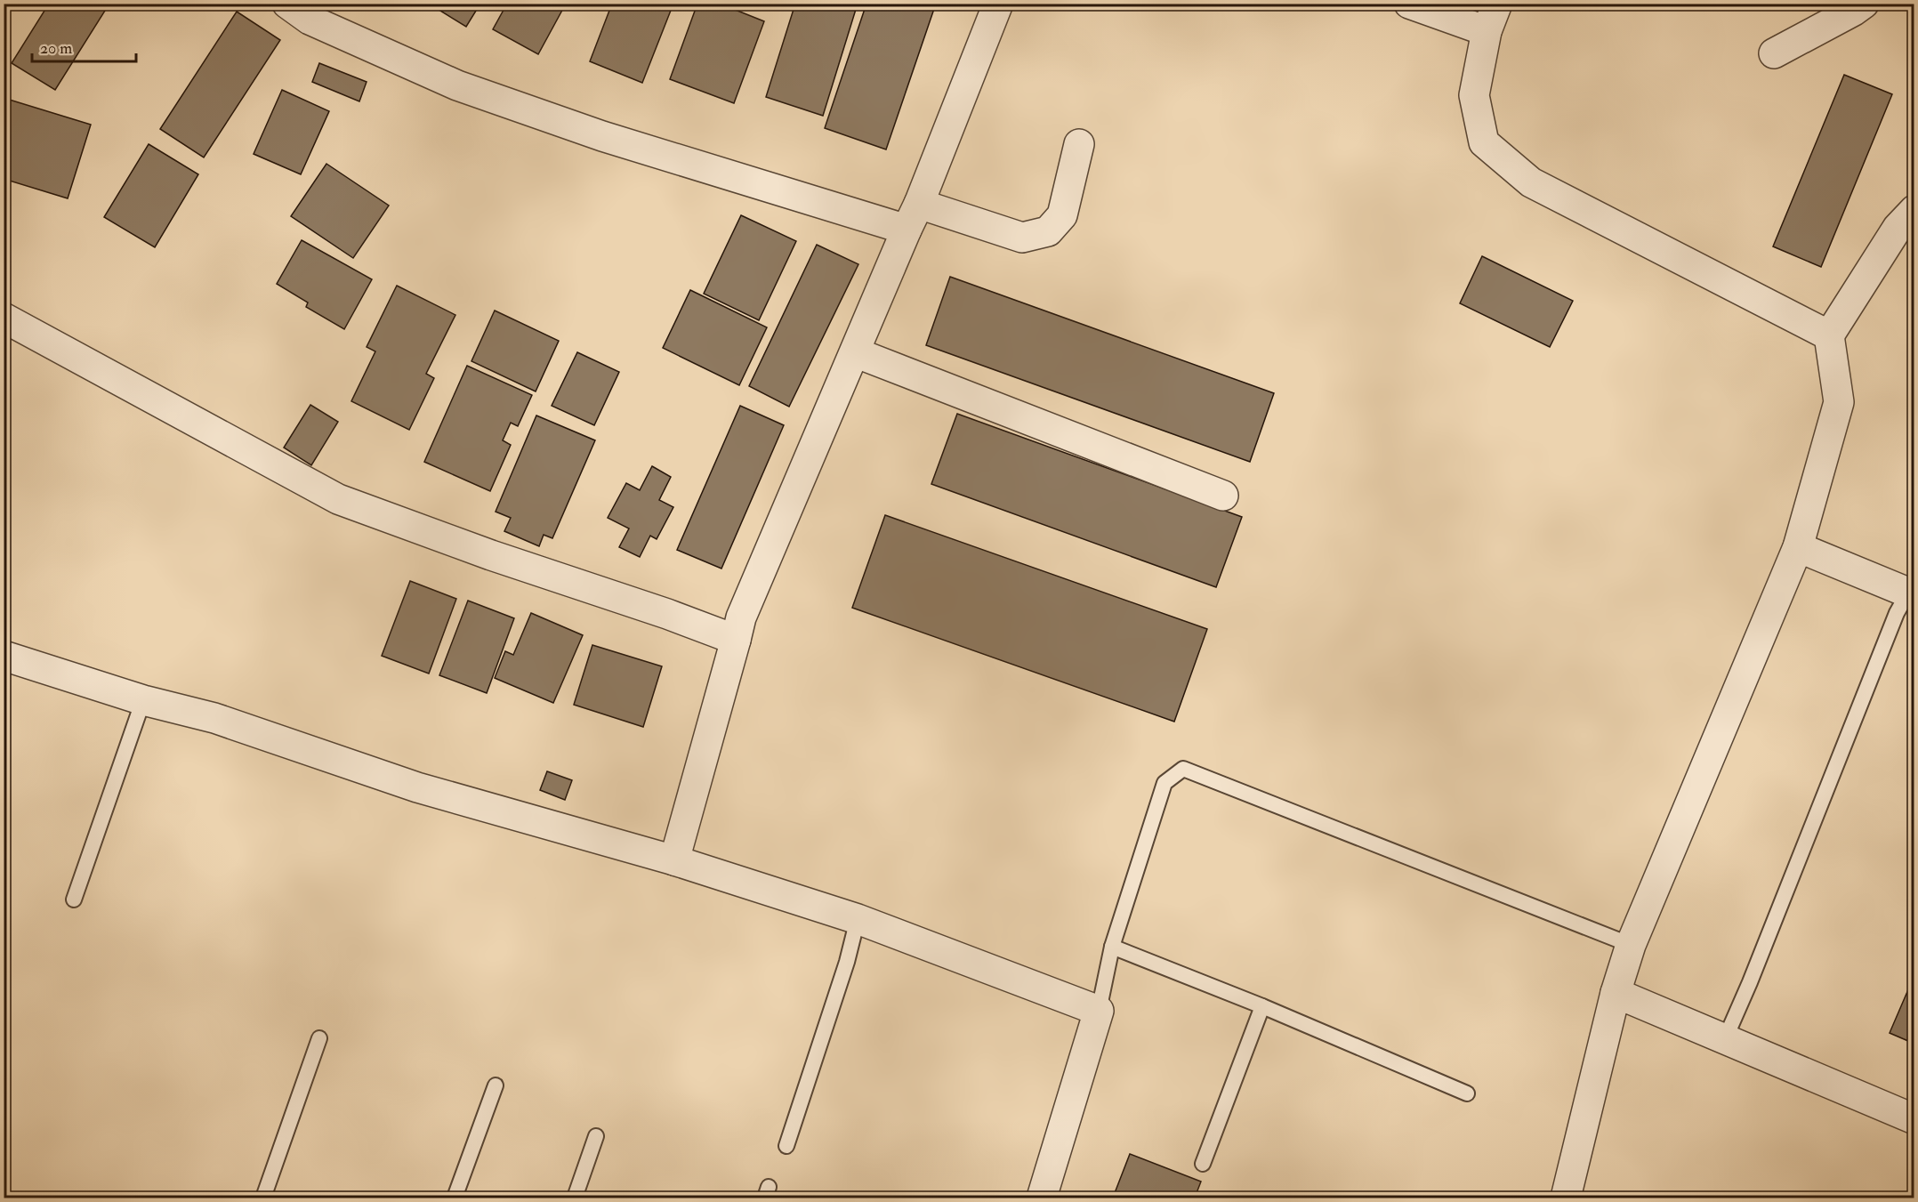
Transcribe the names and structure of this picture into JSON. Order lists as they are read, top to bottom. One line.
{"scale_bar":"20 m"}
